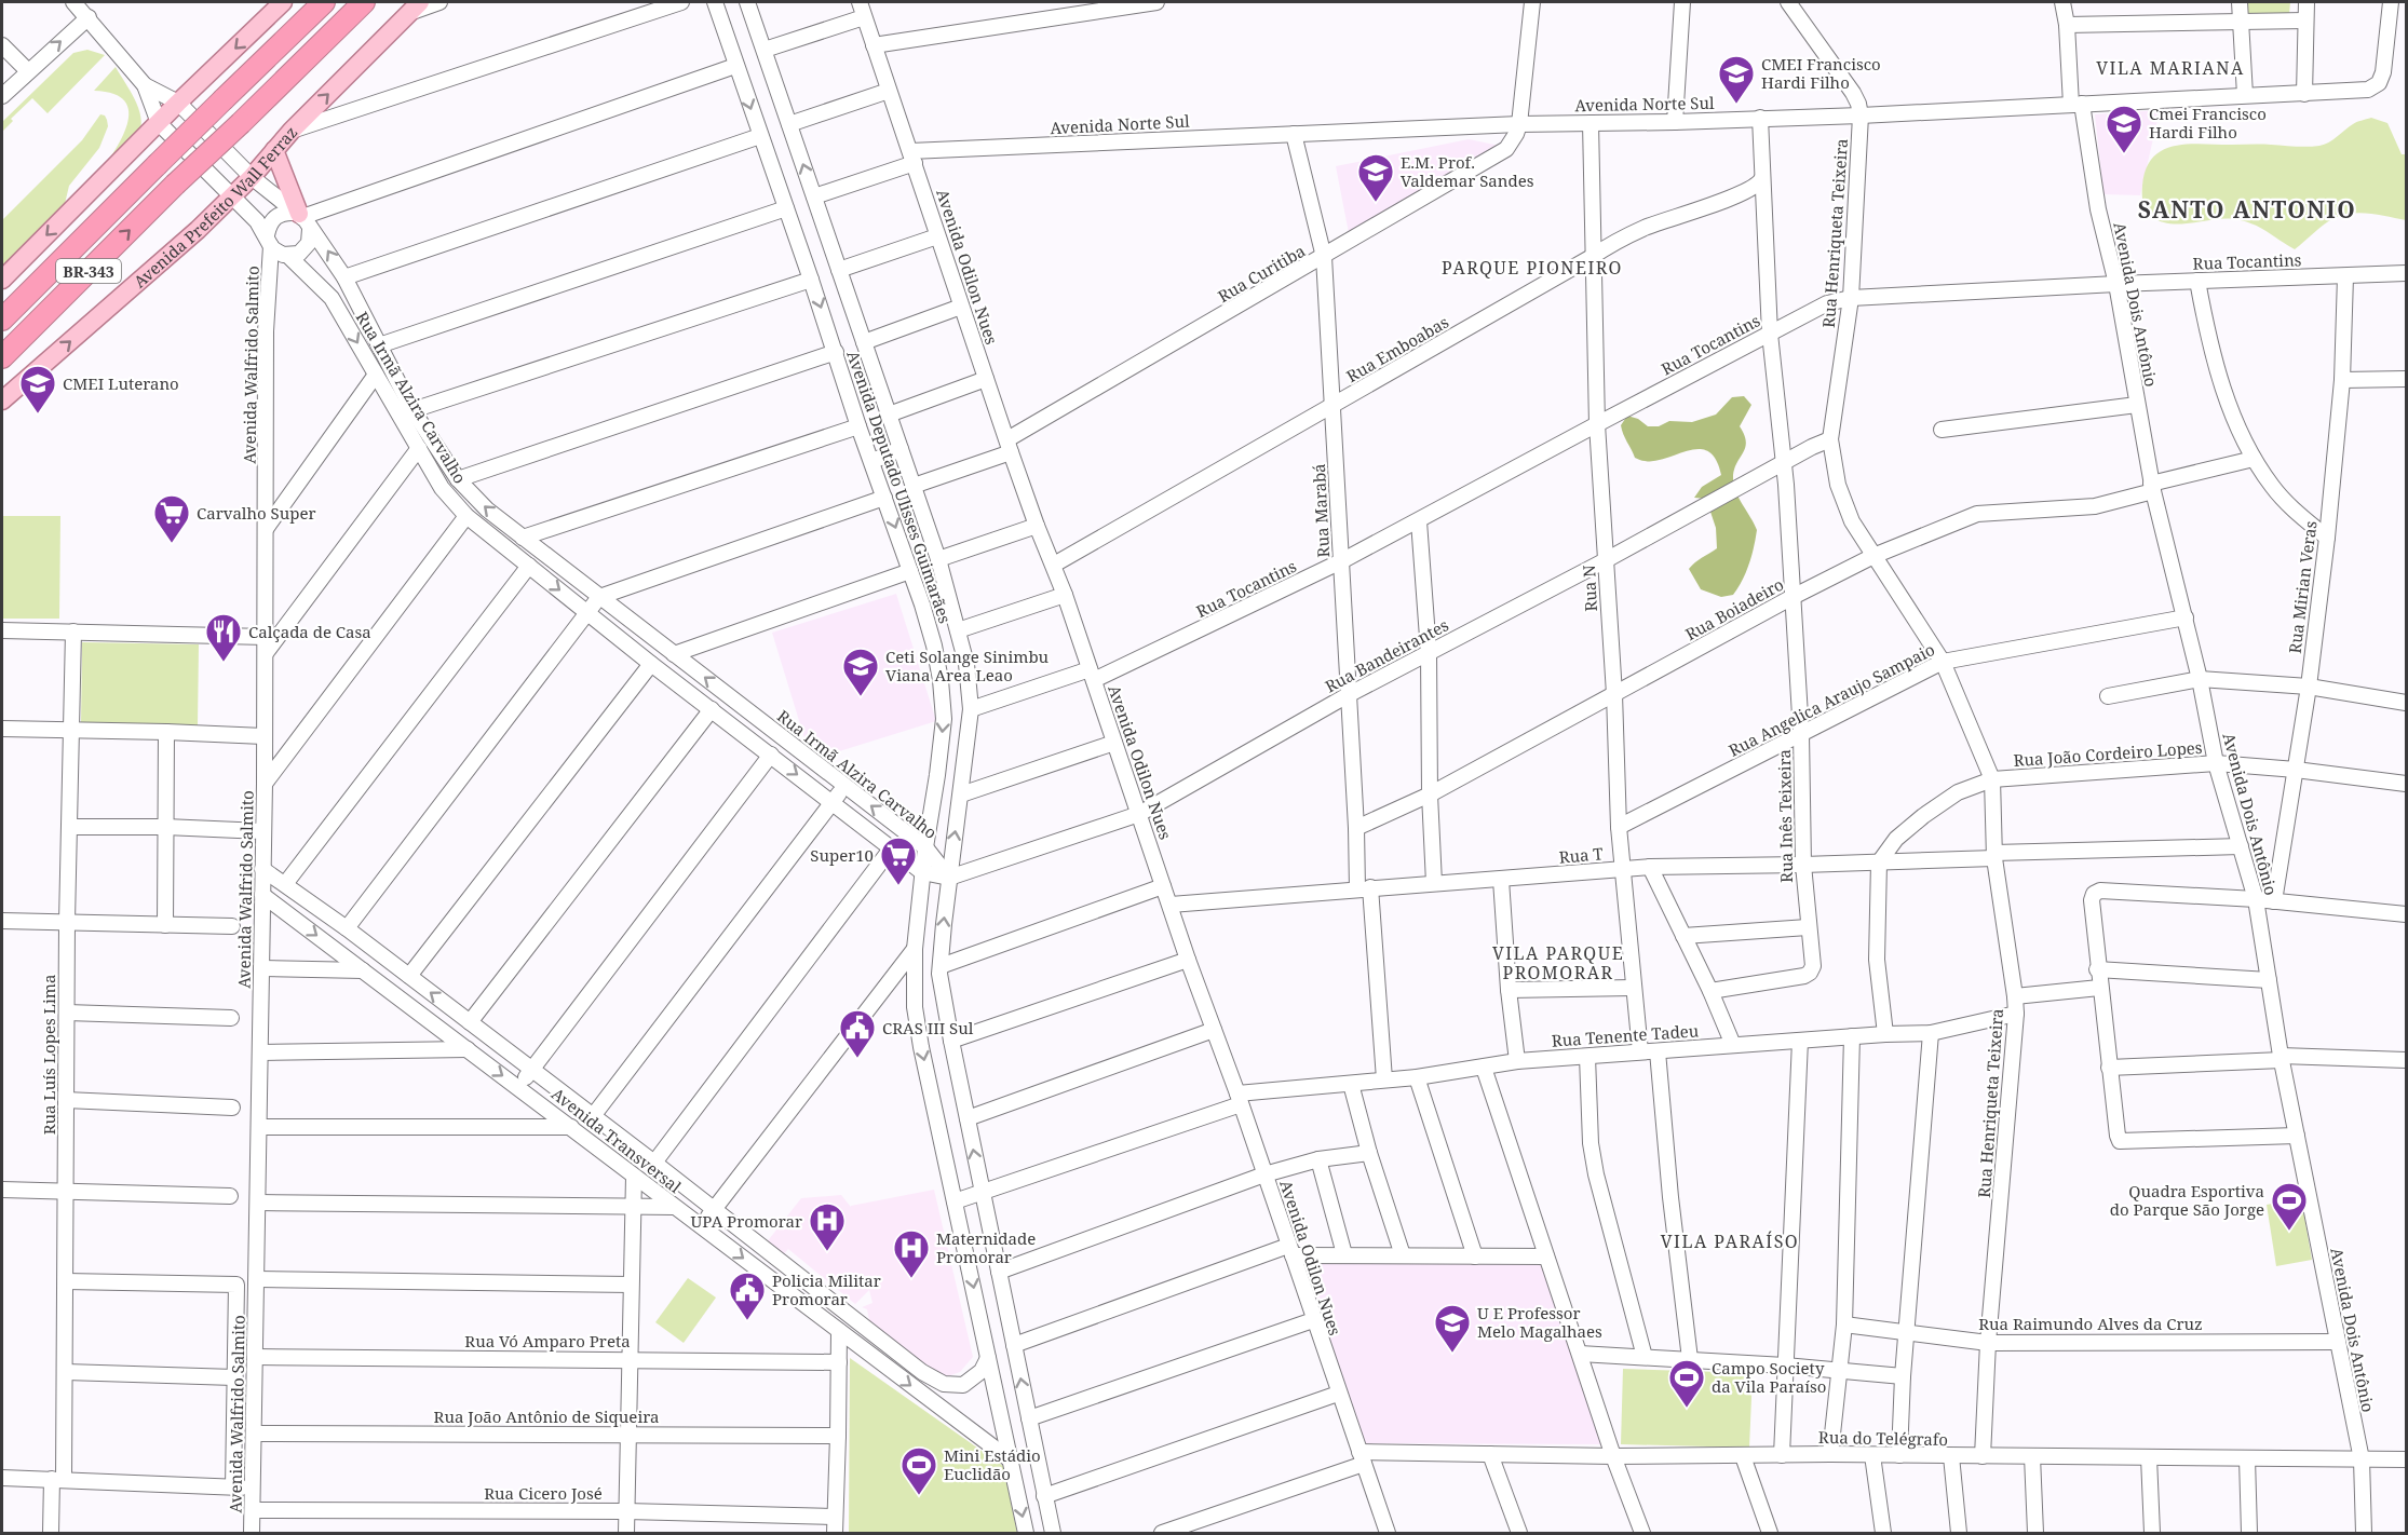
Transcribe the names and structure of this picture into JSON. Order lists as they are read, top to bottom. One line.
{"streets":{"highway":["BR-343"],"main road":["Avenida Prefeito Wall Ferraz"],"street":["Avenida Norte Sul","Rua Henriqueta Teixeira","Rua Tocantins","Avenida Odilon Nues","Rua Curitiba","Avenida Dois Antônio","Rua Emboabas","Avenida Walfrido Salmito","Rua Irmã Alzira Carvalho","Avenida Deputado Ulisses Guimarães","Rua Marabá","Rua Mirian Veras","Rua N","Rua Boiadeiro","Rua Bandeirantes","Rua Angelica Araujo Sampaio","Rua João Cordeiro Lopes","Rua Inês Teixeira","Rua T","Rua Tenente Tadeu","Rua Luís Lopes Lima","Avenida Transversal","Rua Raimundo Alves da Cruz","Rua Vó Amparo Preta","Rua João Antônio de Siqueira","Rua do Telégrafo","Rua Cicero José"]},"crossings":[["Avenida Norte Sul","Rua Henriqueta Teixeira"],["Avenida Norte Sul","Avenida Odilon Nues"],["Avenida Norte Sul","Rua Curitiba"],["Avenida Norte Sul","Avenida Dois Antônio"],["Avenida Norte Sul","Avenida Deputado Ulisses Guimarães"],["Avenida Norte Sul","Rua Marabá"],["Avenida Norte Sul","Rua N"],["Avenida Prefeito Wall Ferraz","Rua Irmã Alzira Carvalho"],["Rua Henriqueta Teixeira","Rua Tocantins"],["Rua Henriqueta Teixeira","Rua Boiadeiro"],["Rua Henriqueta Teixeira","Rua Bandeirantes"],["Rua Henriqueta Teixeira","Rua Angelica Araujo Sampaio"],["Rua Henriqueta Teixeira","Rua João Cordeiro Lopes"],["Rua Henriqueta Teixeira","Rua T"],["Rua Henriqueta Teixeira","Rua Tenente Tadeu"],["Rua Henriqueta Teixeira","Rua Raimundo Alves da Cruz"],["Rua Henriqueta Teixeira","Rua do Telégrafo"],["Rua Tocantins","Avenida Odilon Nues"],["Rua Tocantins","Avenida Dois Antônio"],["Rua Tocantins","Avenida Deputado Ulisses Guimarães"],["Rua Tocantins","Rua Marabá"],["Rua Tocantins","Rua Mirian Veras"],["Rua Tocantins","Rua N"],["Rua Tocantins","Rua Inês Teixeira"],["Avenida Odilon Nues","Rua Curitiba"],["Avenida Odilon Nues","Rua Emboabas"],["Avenida Odilon Nues","Rua Bandeirantes"],["Avenida Odilon Nues","Rua T"],["Avenida Odilon Nues","Rua Tenente Tadeu"],["Avenida Odilon Nues","Rua do Telégrafo"],["Rua Curitiba","Avenida Deputado Ulisses Guimarães"],["Rua Curitiba","Rua Marabá"],["Avenida Dois Antônio","Rua Boiadeiro"],["Avenida Dois Antônio","Rua Angelica Araujo Sampaio"],["Avenida Dois Antônio","Rua João Cordeiro Lopes"],["Avenida Dois Antônio","Rua T"],["Avenida Dois Antônio","Rua Raimundo Alves da Cruz"],["Avenida Dois Antônio","Rua do Telégrafo"],["Rua Emboabas","Rua Marabá"],["Rua Emboabas","Rua N"],["Rua Emboabas","Rua Inês Teixeira"],["Avenida Walfrido Salmito","Rua Irmã Alzira Carvalho"],["Avenida Walfrido Salmito","Avenida Transversal"],["Avenida Walfrido Salmito","Rua Vó Amparo Preta"],["Avenida Walfrido Salmito","Rua João Antônio de Siqueira"],["Avenida Walfrido Salmito","Rua Cicero José"],["Rua Irmã Alzira Carvalho","Avenida Deputado Ulisses Guimarães"],["Rua Irmã Alzira Carvalho","Rua Bandeirantes"],["Avenida Deputado Ulisses Guimarães","Rua Bandeirantes"],["Avenida Deputado Ulisses Guimarães","Rua Tenente Tadeu"],["Avenida Deputado Ulisses Guimarães","Avenida Transversal"],["Rua Marabá","Rua Boiadeiro"],["Rua Marabá","Rua Bandeirantes"],["Rua Marabá","Rua T"],["Rua Marabá","Rua Tenente Tadeu"],["Rua Mirian Veras","Rua João Cordeiro Lopes"],["Rua N","Rua Boiadeiro"],["Rua N","Rua Bandeirantes"],["Rua N","Rua Angelica Araujo Sampaio"],["Rua N","Rua T"],["Rua N","Rua Tenente Tadeu"],["Rua Boiadeiro","Rua Inês Teixeira"],["Rua Bandeirantes","Rua Inês Teixeira"],["Rua Angelica Araujo Sampaio","Rua Inês Teixeira"],["Rua João Cordeiro Lopes","Rua T"],["Rua Inês Teixeira","Rua T"]],"districts":["VILA MARIANA","SANTO ANTONIO","PARQUE PIONEIRO","VILA PARQUE PROMORAR","VILA PARAÍSO"],"places":{"school or university":["CMEI Francisco Hardi Filho","Cmei Francisco Hardi Filho","E.M. Prof. Valdemar Sandes","CMEI Luterano","Ceti Solange Sinimbu Viana Area Leao","U E Professor Melo Magalhaes"],"supermarket":["Carvalho Super","Super10"],"restaurant":["Calçada de Casa"],"public building":["CRAS III Sul","Policia Militar Promorar"],"sports":["Quadra Esportiva do Parque São Jorge","Campo Society da Vila Paraíso","Mini Estádio Euclidão"],"hospital":["UPA Promorar","Maternidade Promorar"]}}
